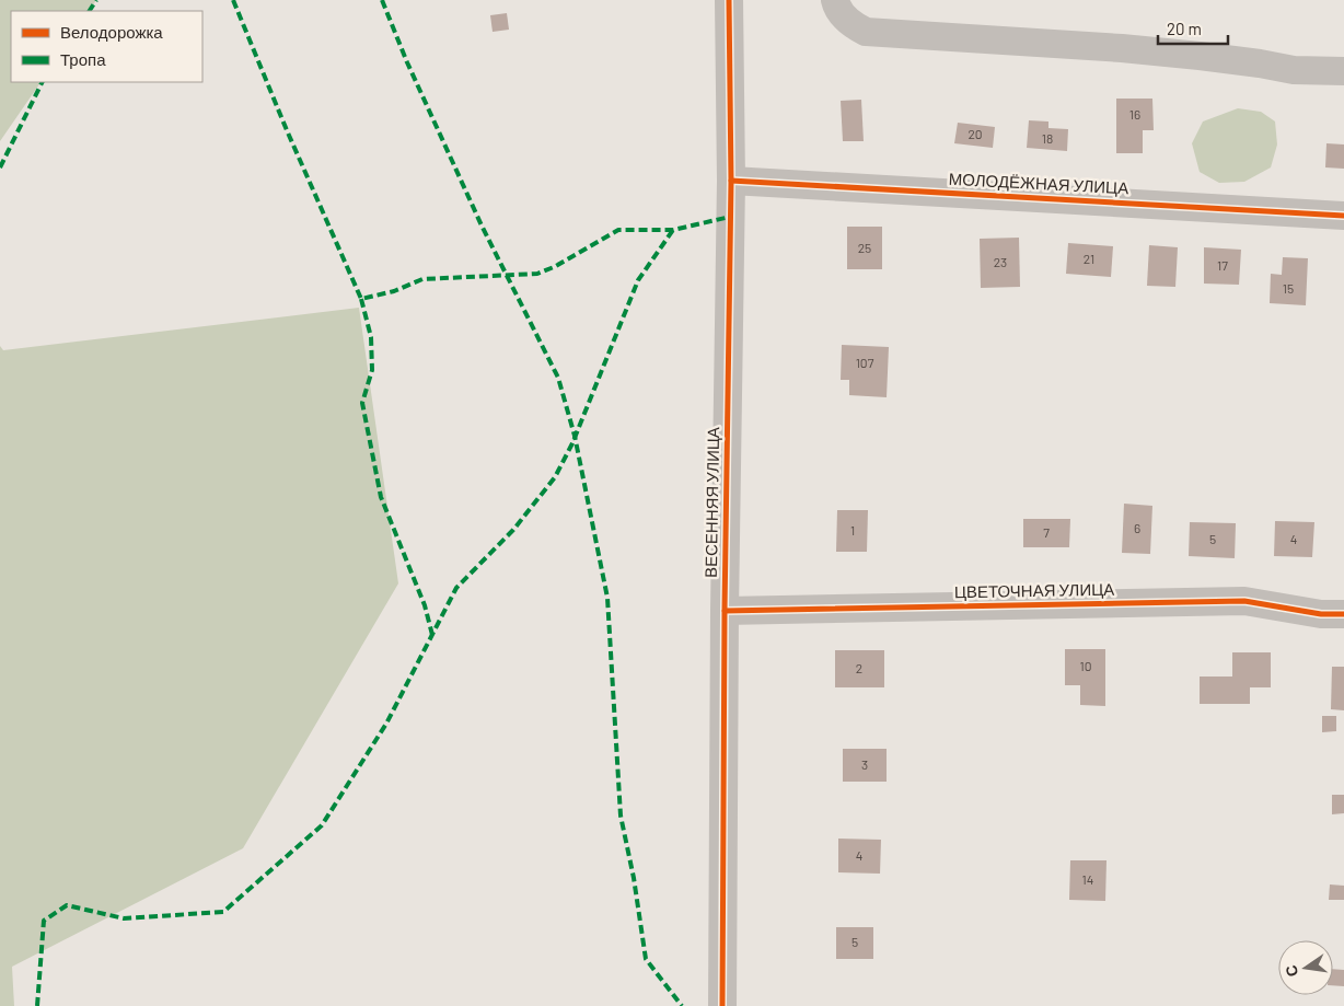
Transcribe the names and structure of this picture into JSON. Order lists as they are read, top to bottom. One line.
{"streets":{"street":["МОЛОДЁЖНАЯ УЛИЦА","ВЕСЕННЯЯ УЛИЦА","ЦВЕТОЧНАЯ УЛИЦА"]},"crossings":[["МОЛОДЁЖНАЯ УЛИЦА","ВЕСЕННЯЯ УЛИЦА"],["ВЕСЕННЯЯ УЛИЦА","ЦВЕТОЧНАЯ УЛИЦА"]],"house_numbers":["16","20","18","25","21","23","17","15","107","6","1","7","5","4","10","2","3","4","14","5"],"legend":["Велодорожка","Тропа"],"scale_bar":"20 m","north":"left"}
